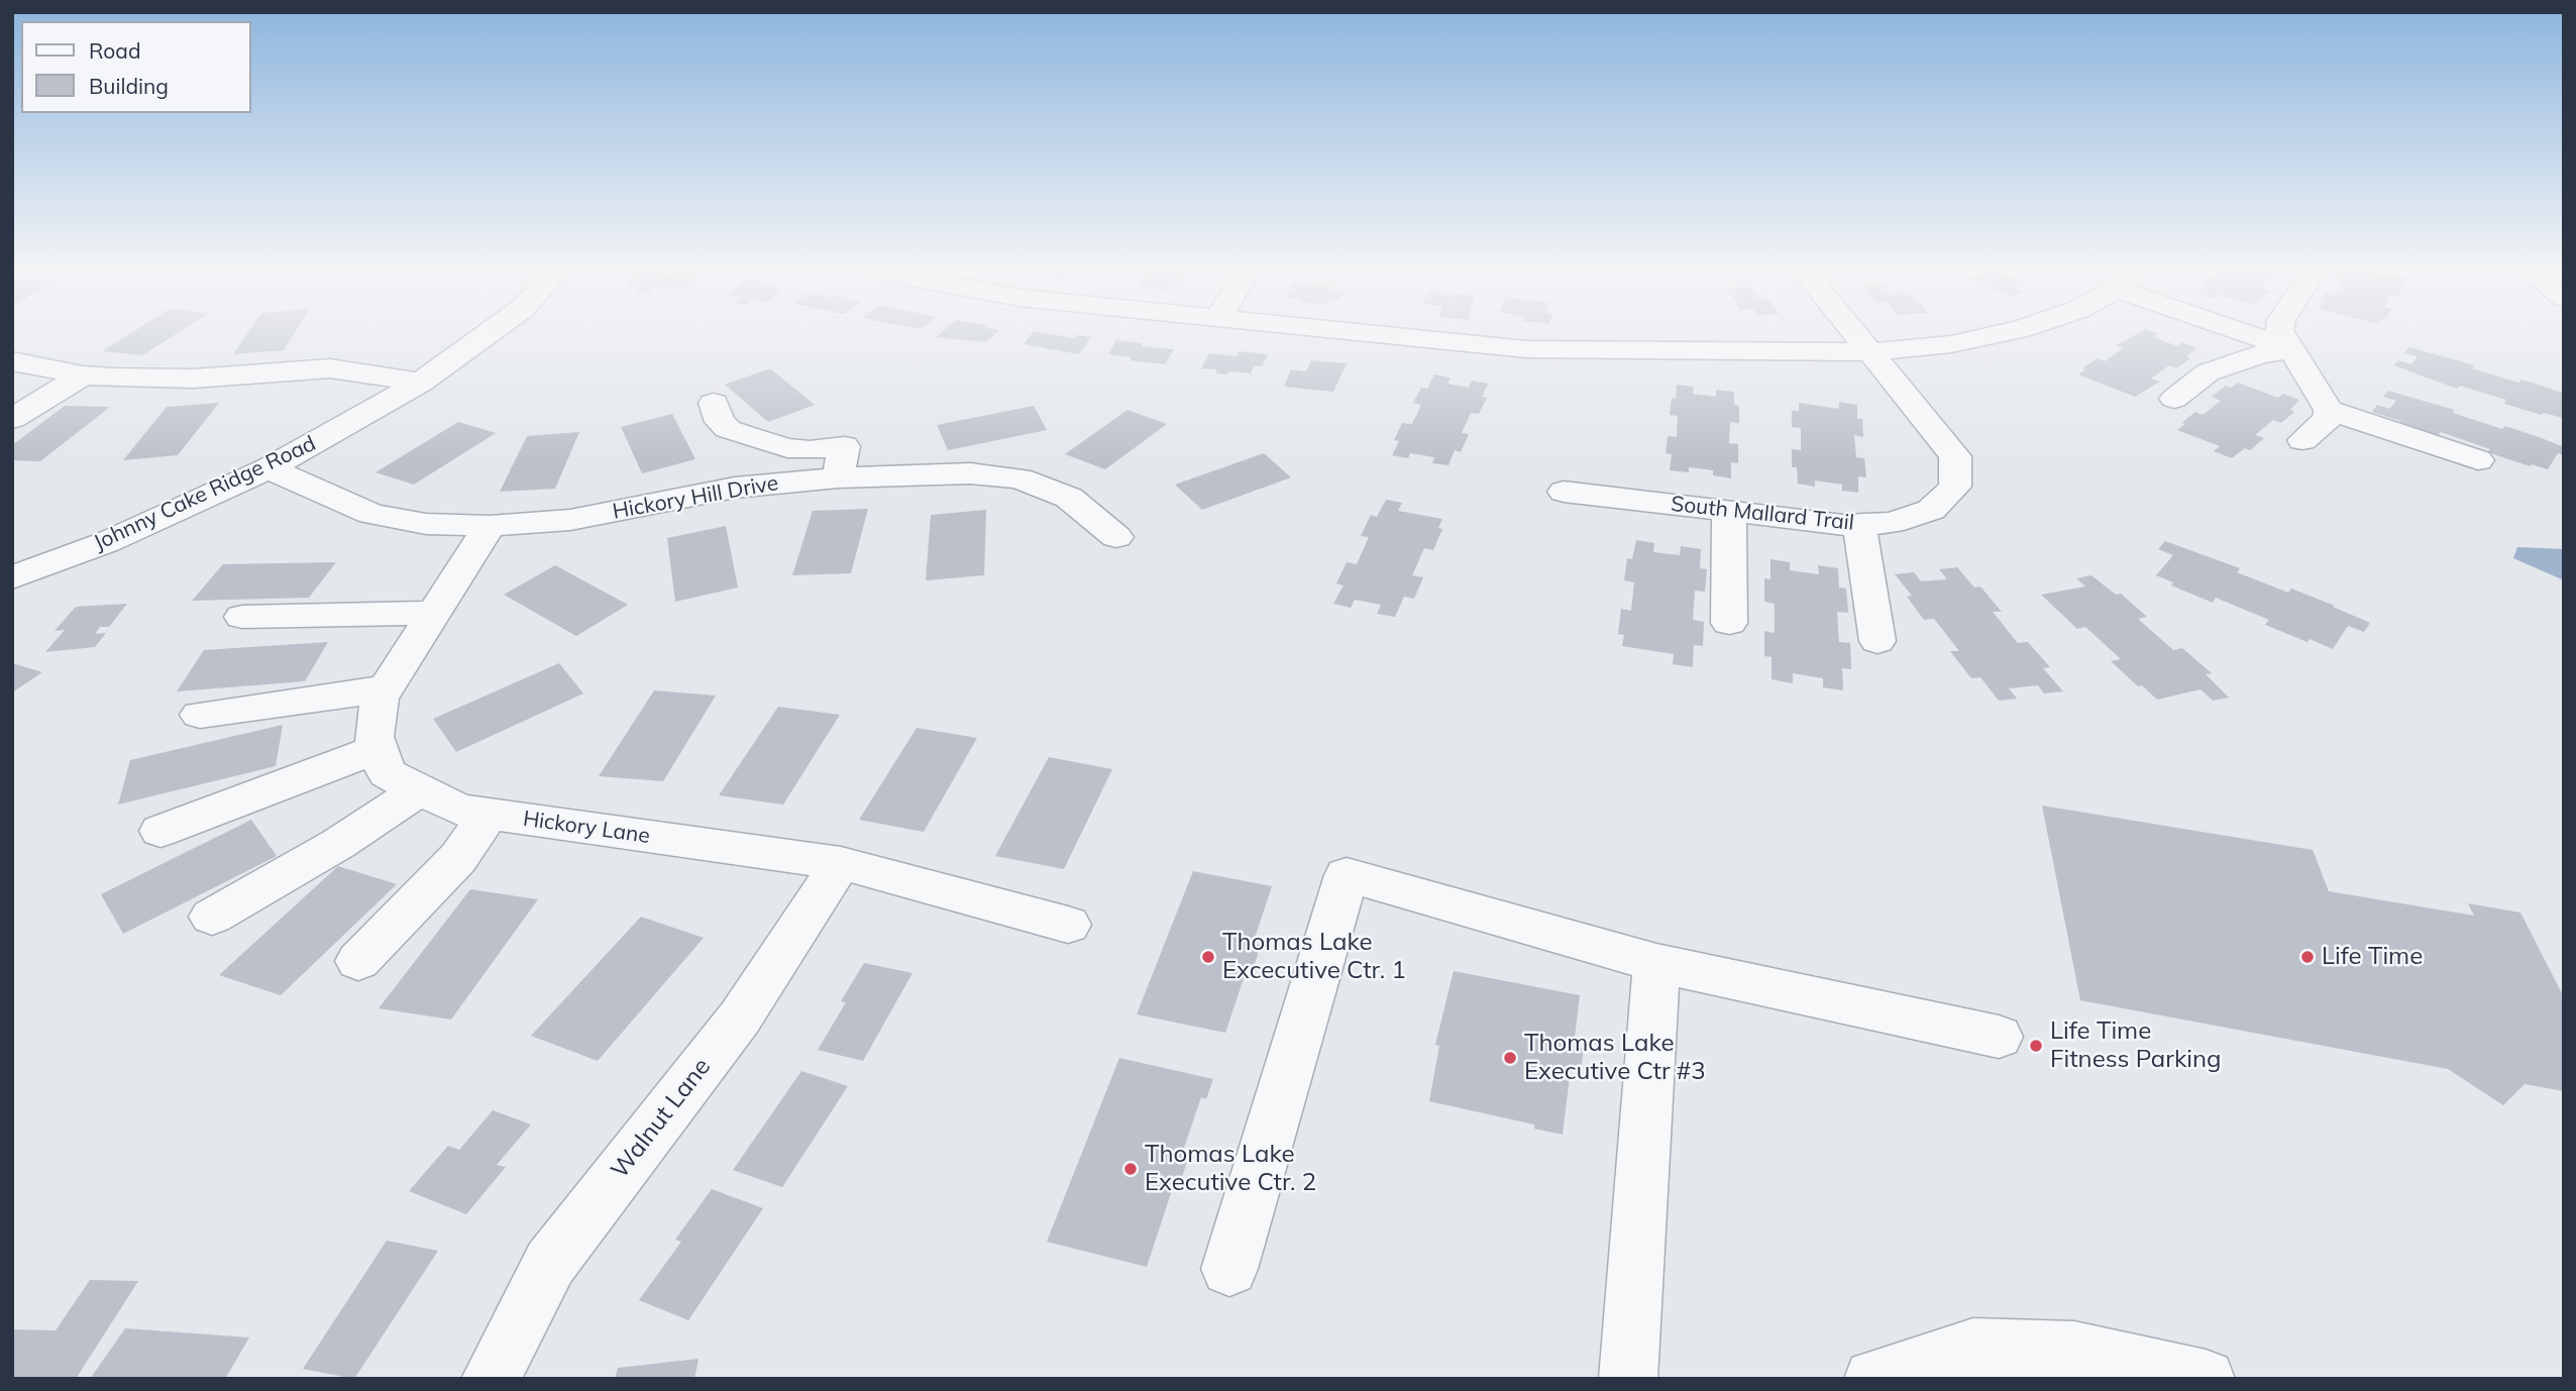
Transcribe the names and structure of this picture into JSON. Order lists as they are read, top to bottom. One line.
{"streets":{"street":["Johnny Cake Ridge Road","Hickory Hill Drive","South Mallard Trail","Hickory Lane","Walnut Lane"]},"crossings":[["Johnny Cake Ridge Road","Hickory Hill Drive"],["Hickory Hill Drive","Hickory Lane"],["Hickory Lane","Walnut Lane"]],"places":["Thomas Lake Excecutive Ctr. 1","Life Time","Life Time Fitness Parking","Thomas Lake Executive Ctr #3","Thomas Lake Executive Ctr. 2"],"legend":["Road","Building"]}
